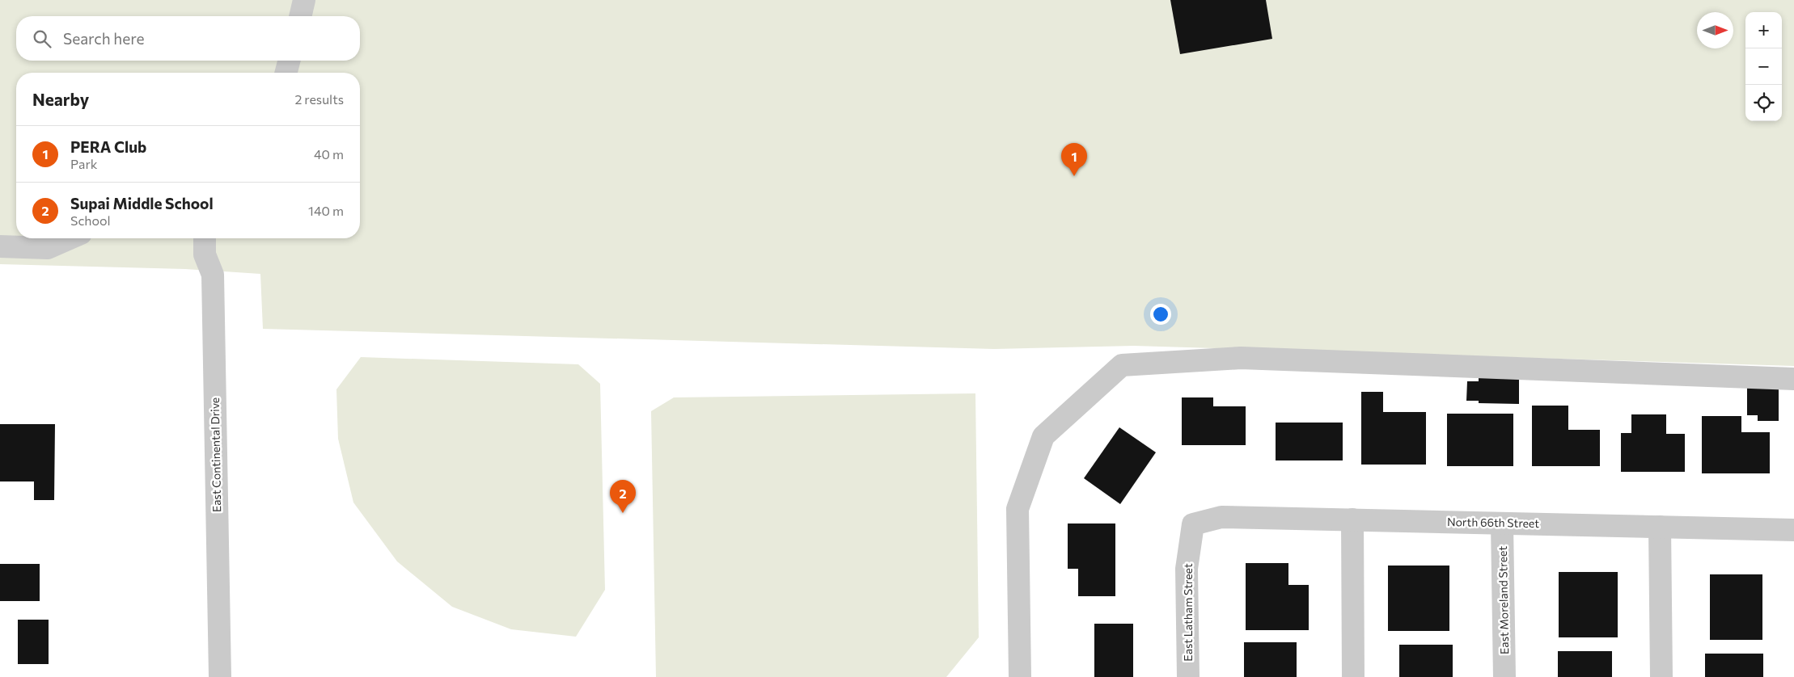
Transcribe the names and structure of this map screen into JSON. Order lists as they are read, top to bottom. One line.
{"streets":{"street":["East Continental Drive","North 66th Street","East Moreland Street","East Latham Street"]},"crossings":[["North 66th Street","East Moreland Street"],["North 66th Street","East Latham Street"]],"north":"right","page":{"map_buttons":["+","−"],"search":"Search here","heading":["Nearby","2 results"],"list":[{"mark":"1","name":"PERA Club","note":"Park","value":"40 m"},{"mark":"2","name":"Supai Middle School","note":"School","value":"140 m"}],"pins":["1","2"]}}
